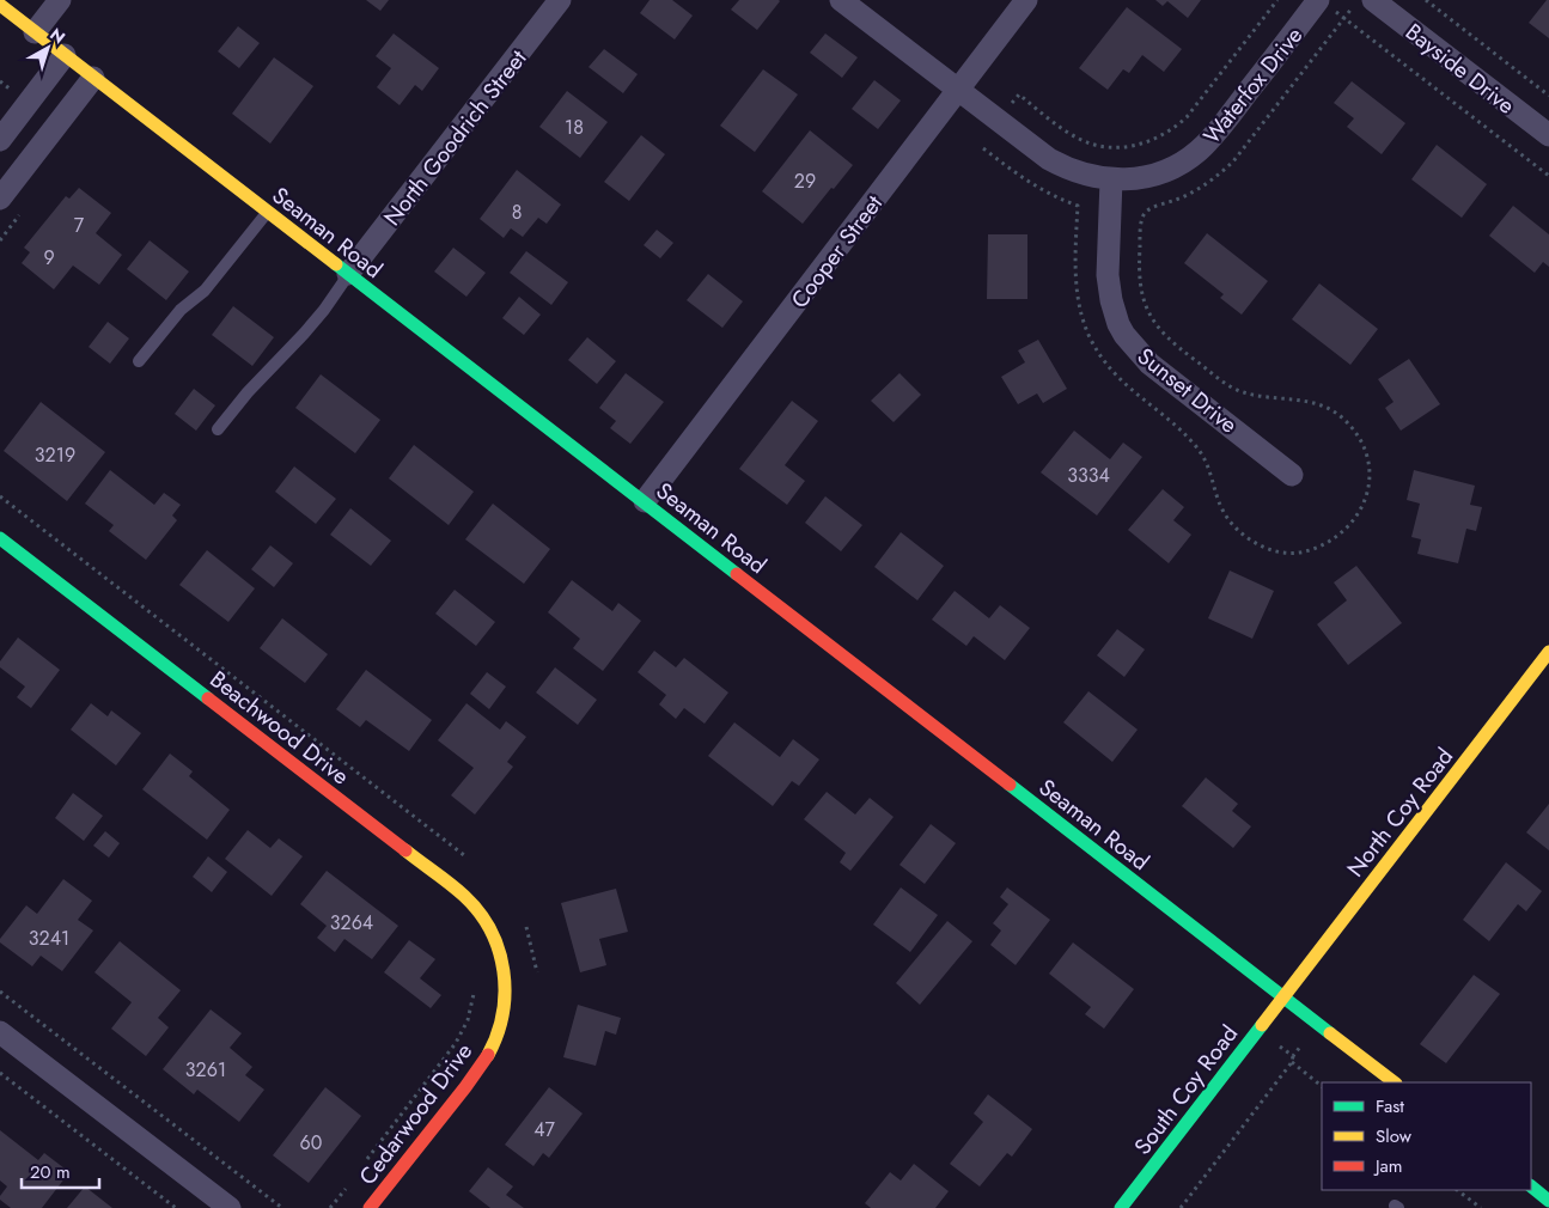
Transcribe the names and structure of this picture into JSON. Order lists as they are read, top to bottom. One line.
{"streets":{"street":["Bayside Drive","Waterfox Drive","North Goodrich Street","Seaman Road","Cooper Street","Sunset Drive","Beachwood Drive","North Coy Road","South Coy Road","Cedarwood Drive"]},"crossings":[["Waterfox Drive","Cooper Street"],["Waterfox Drive","Sunset Drive"],["North Goodrich Street","Seaman Road"],["Seaman Road","Cooper Street"],["Seaman Road","North Coy Road"],["Seaman Road","South Coy Road"],["Beachwood Drive","Cedarwood Drive"],["North Coy Road","South Coy Road"]],"house_numbers":["18","29","8","7","9","3219","3334","3264","3241","3261","47","60"],"legend":["Fast","Slow","Jam"],"scale_bar":"20 m","north":"top right"}
